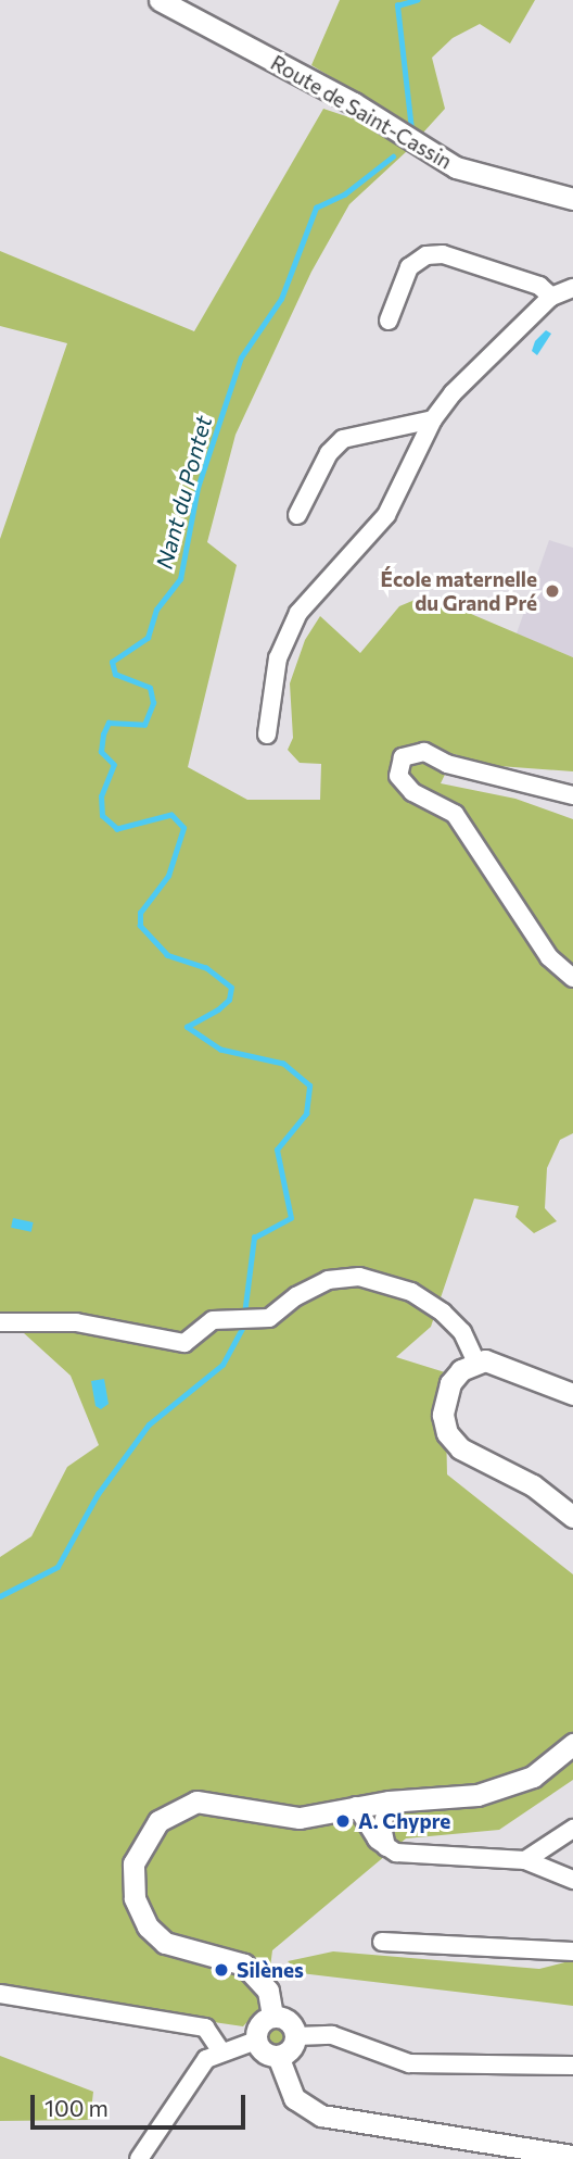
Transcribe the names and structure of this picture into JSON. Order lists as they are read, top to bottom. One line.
{"streets":{"street":["Route de Saint-Cassin"]},"water":["Nant du Pontet"],"places":["École maternelle du Grand Pré","A. Chypre","Silènes"],"scale_bar":"100 m"}
